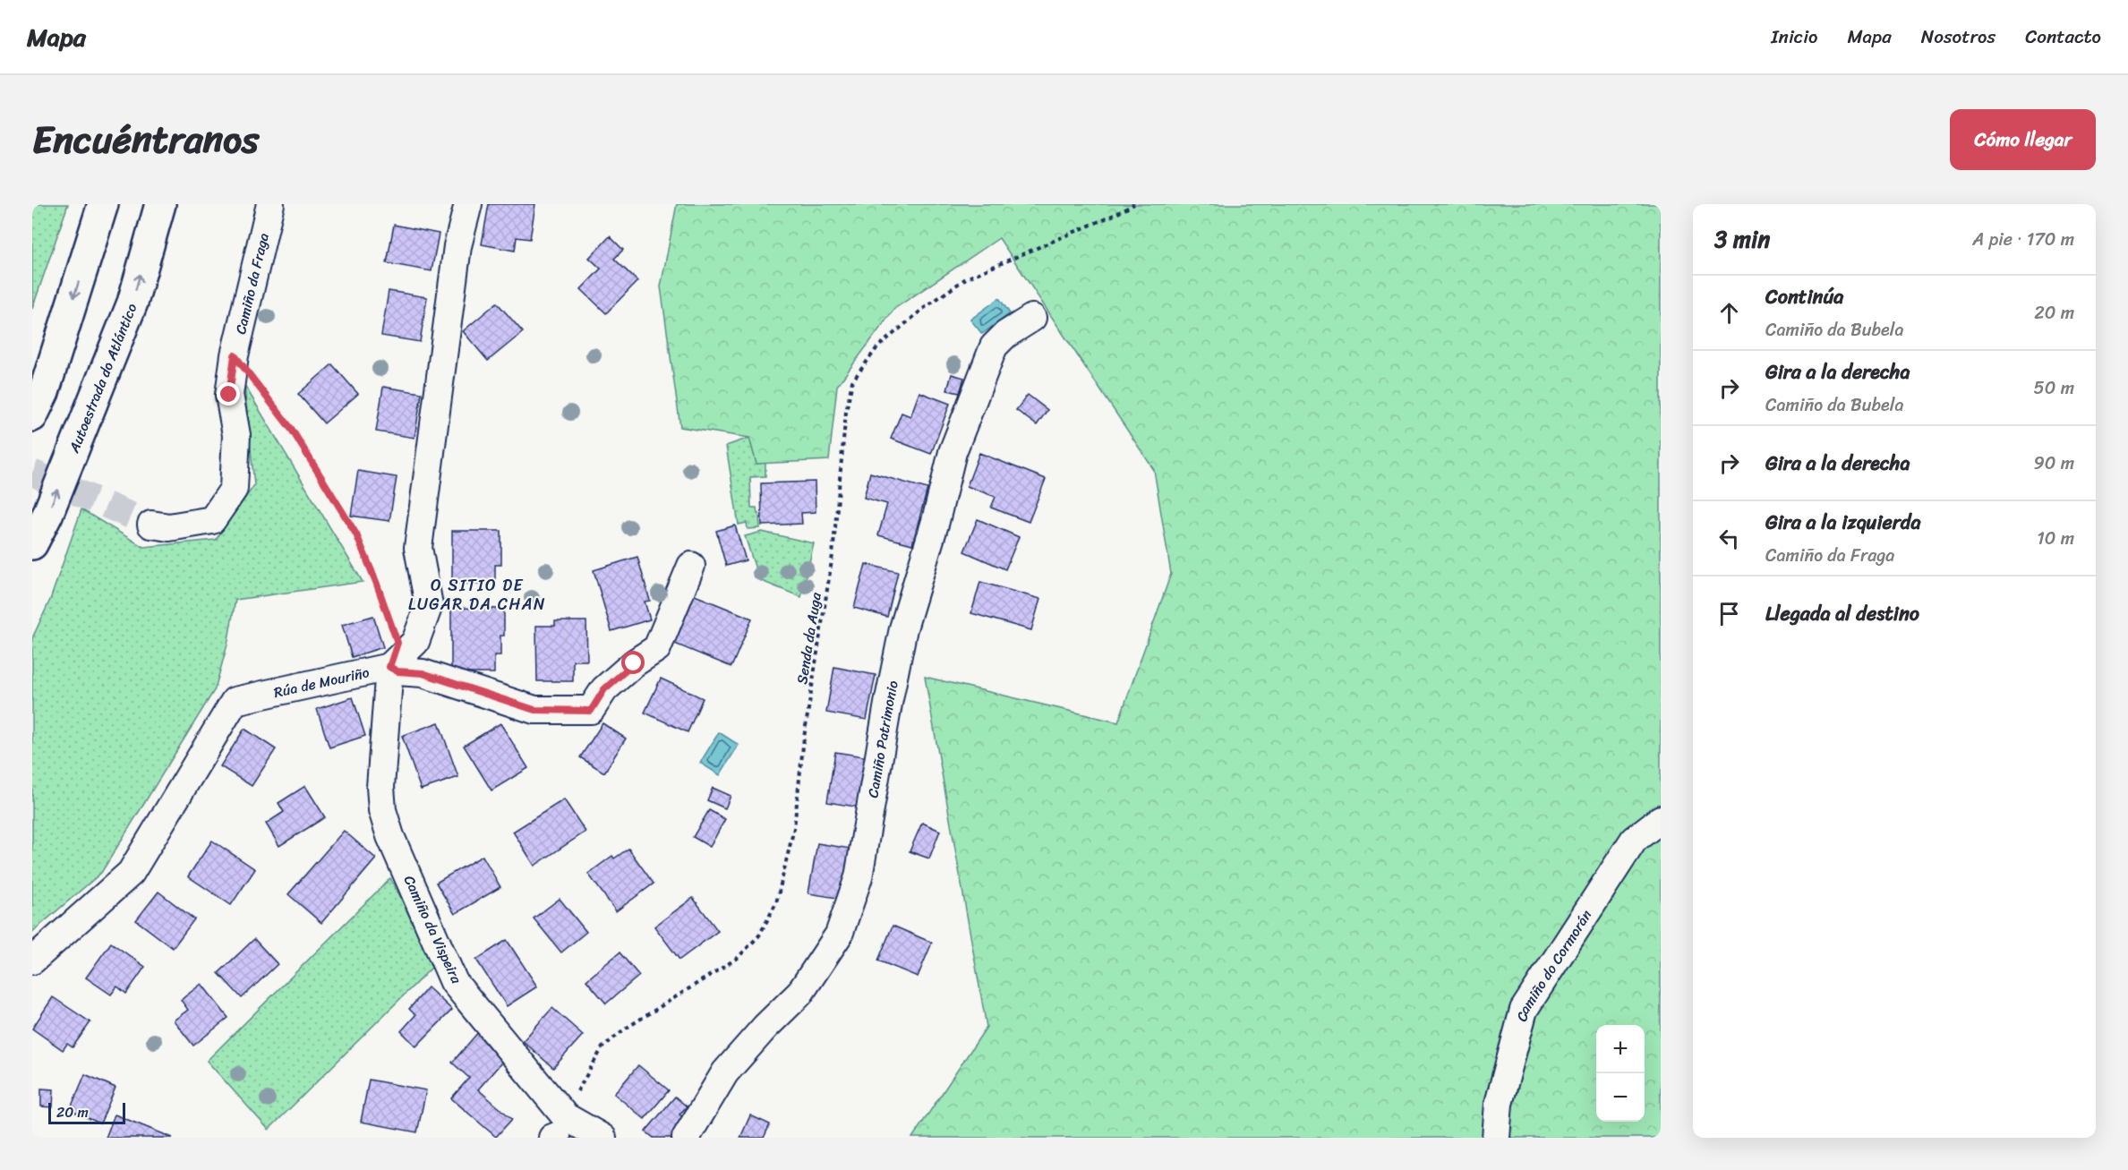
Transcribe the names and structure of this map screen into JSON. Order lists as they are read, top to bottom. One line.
{"streets":{"highway":["Autoestrada do Atlántico"],"street":["Camiño da Fraga","Rúa de Mouriño","Camiño Patrimonio","Camiño da Vispeira","Camiño do Cormorán"],"path":["Senda da Auga"]},"crossings":[["Senda da Auga","Camiño da Vispeira"],["Rúa de Mouriño","Camiño da Vispeira"]],"districts":["O SITIO DE LUGAR DA CHAN"],"scale_bar":"20 m","page":{"header":"Mapa","nav":["Inicio","Mapa","Nosotros","Contacto"],"title":"Encuéntranos","buttons":"Cómo llegar","heading":["3 min","A pie · 170 m"],"list":[["Continúa","Camiño da Bubela","20 m"],["Gira a la derecha","Camiño da Bubela","50 m"],["Gira a la derecha","90 m"],["Gira a la izquierda","Camiño da Fraga","10 m"],"Llegada al destino"],"map_buttons":["+","−"],"scale":"20 m"}}
